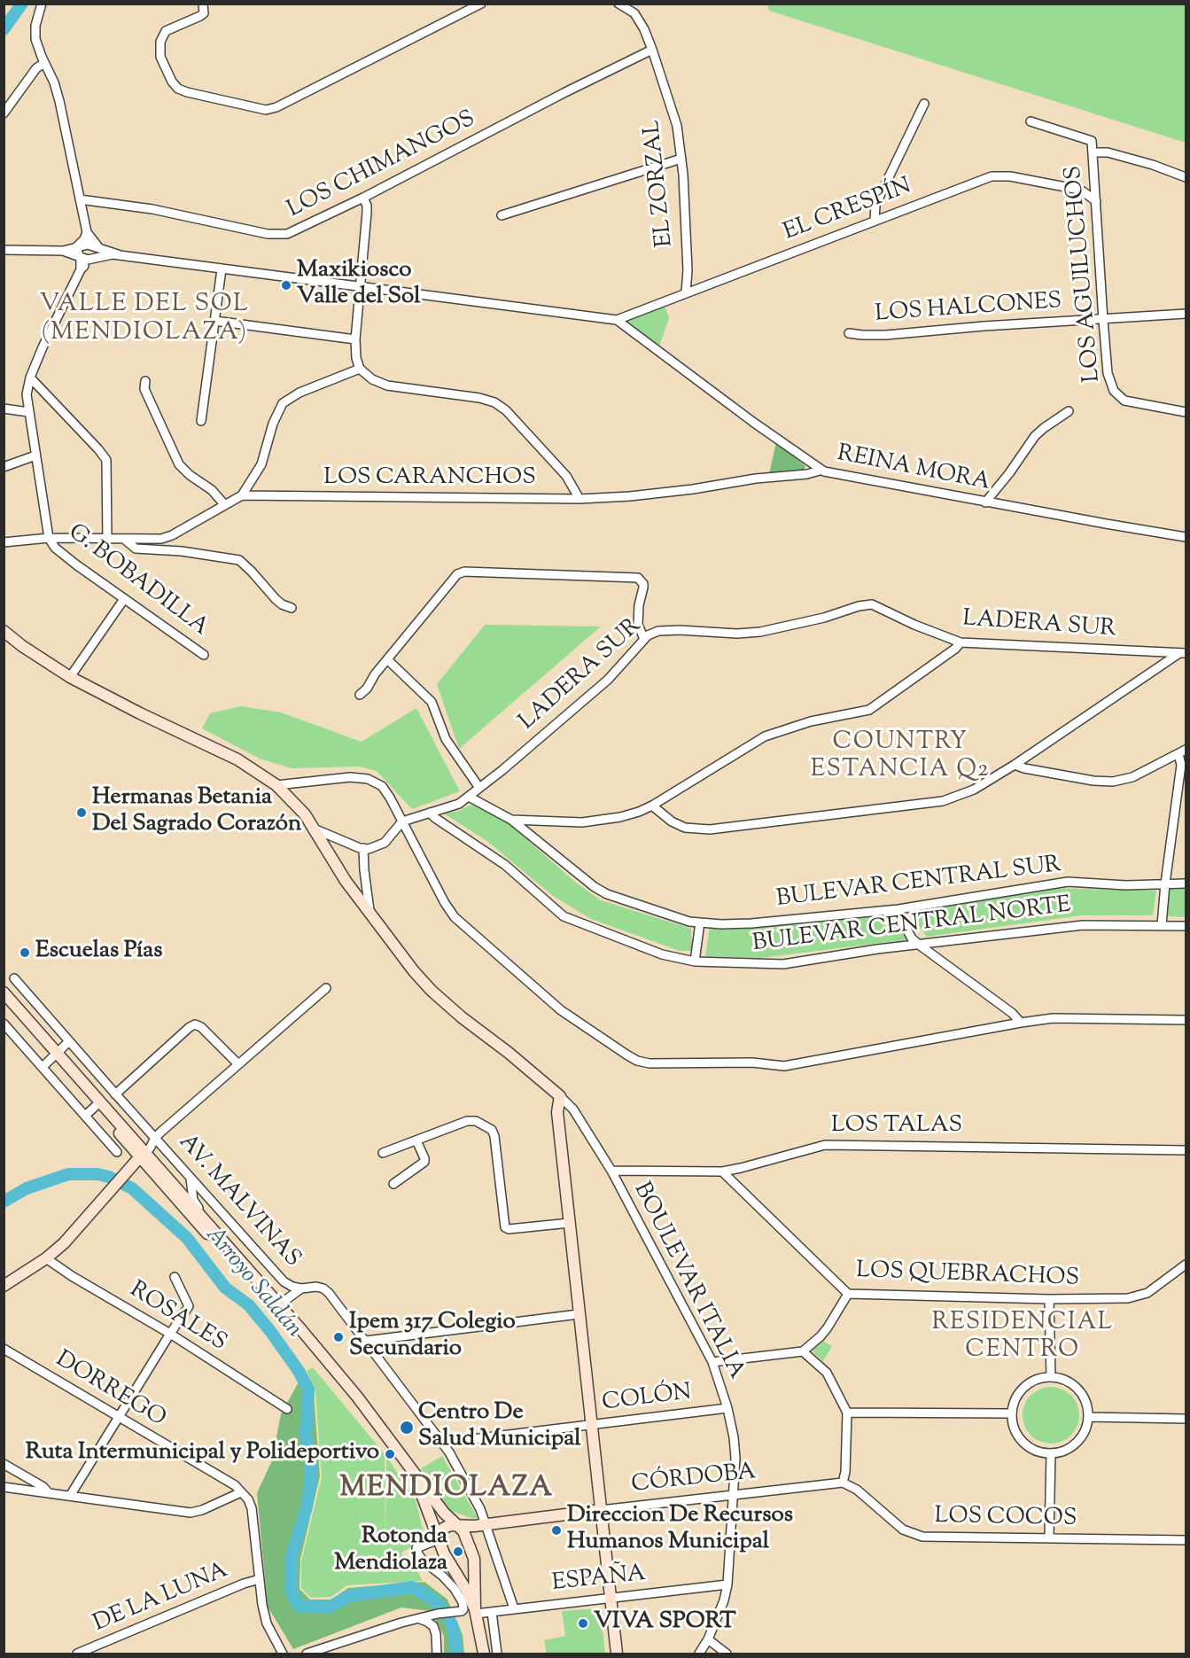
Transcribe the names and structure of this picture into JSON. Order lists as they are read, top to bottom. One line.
{"streets":{"street":["LOS CHIMANGOS","EL ZORZAL","EL CRESPÍN","LOS AGUILUCHOS","LOS HALCONES","REINA MORA","LOS CARANCHOS","G. BOBADILLA","LADERA SUR","BULEVAR CENTRAL SUR","BULEVAR CENTRAL NORTE","LOS TALAS","AV. MALVINAS","LOS QUEBRACHOS","BOULEVAR ITALIA","ROSALES","DORREGO","COLÓN","CÓRDOBA","LOS COCOS","ESPAÑA","DE LA LUNA"]},"crossings":[["LOS CHIMANGOS","EL ZORZAL"],["EL ZORZAL","EL CRESPÍN"],["EL CRESPÍN","LOS AGUILUCHOS"],["EL CRESPÍN","REINA MORA"],["LOS AGUILUCHOS","LOS HALCONES"],["REINA MORA","LOS CARANCHOS"],["LOS CARANCHOS","G. BOBADILLA"],["LADERA SUR","BULEVAR CENTRAL SUR"],["LADERA SUR","BULEVAR CENTRAL NORTE"],["LOS TALAS","LOS QUEBRACHOS"],["LOS TALAS","BOULEVAR ITALIA"],["AV. MALVINAS","COLÓN"],["AV. MALVINAS","CÓRDOBA"],["AV. MALVINAS","ESPAÑA"],["BOULEVAR ITALIA","COLÓN"],["BOULEVAR ITALIA","CÓRDOBA"],["BOULEVAR ITALIA","ESPAÑA"],["DORREGO","DE LA LUNA"],["CÓRDOBA","LOS COCOS"]],"districts":["VALLE DEL SOL (MENDIOLAZA)","COUNTRY ESTANCIA Q2","RESIDENCIAL CENTRO","MENDIOLAZA"],"water":["Arroyo Saldán"],"places":["Maxikiosco Valle del Sol","Hermanas Betania Del Sagrado Corazón","Escuelas Pías","Ipem 317 Colegio Secundario","Centro De Salud Municipal","Ruta Intermunicipal y Polideportivo","Direccion De Recursos Humanos Municipal","Rotonda Mendiolaza","VIVA SPORT"]}
